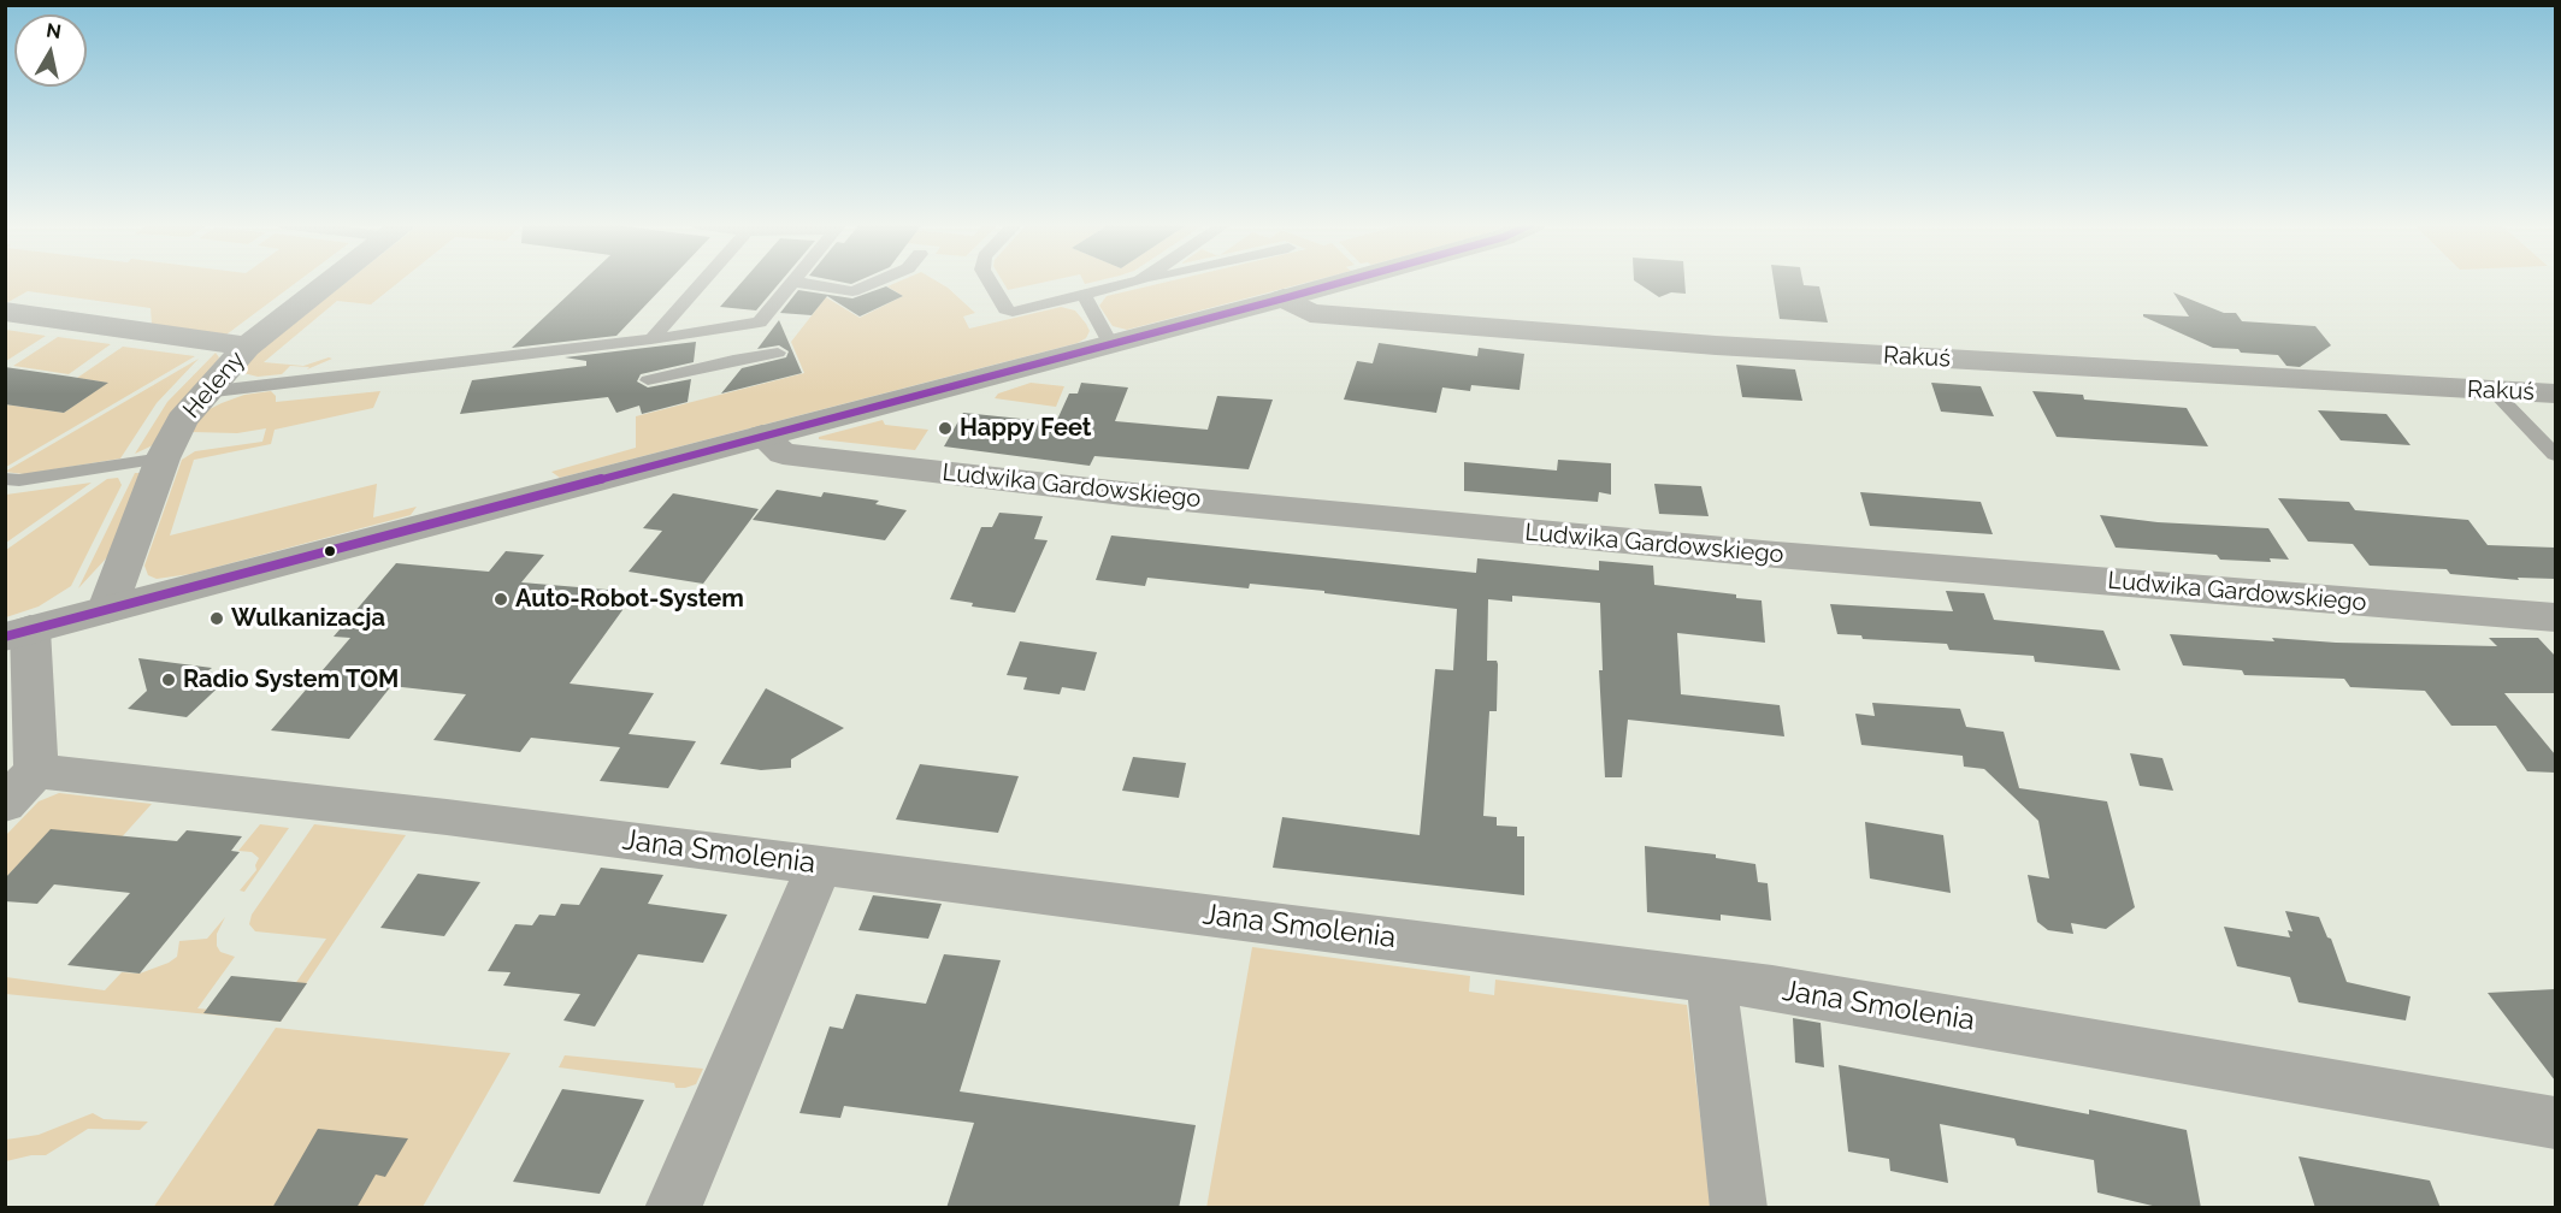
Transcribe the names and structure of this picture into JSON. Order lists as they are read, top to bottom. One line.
{"streets":{"street":["Rakuś","Heleny","Ludwika Gardowskiego","Jana Smolenia"]},"places":["Happy Feet","Auto-Robot-System","Wulkanizacja","Radio System TOM"],"north":"top"}
